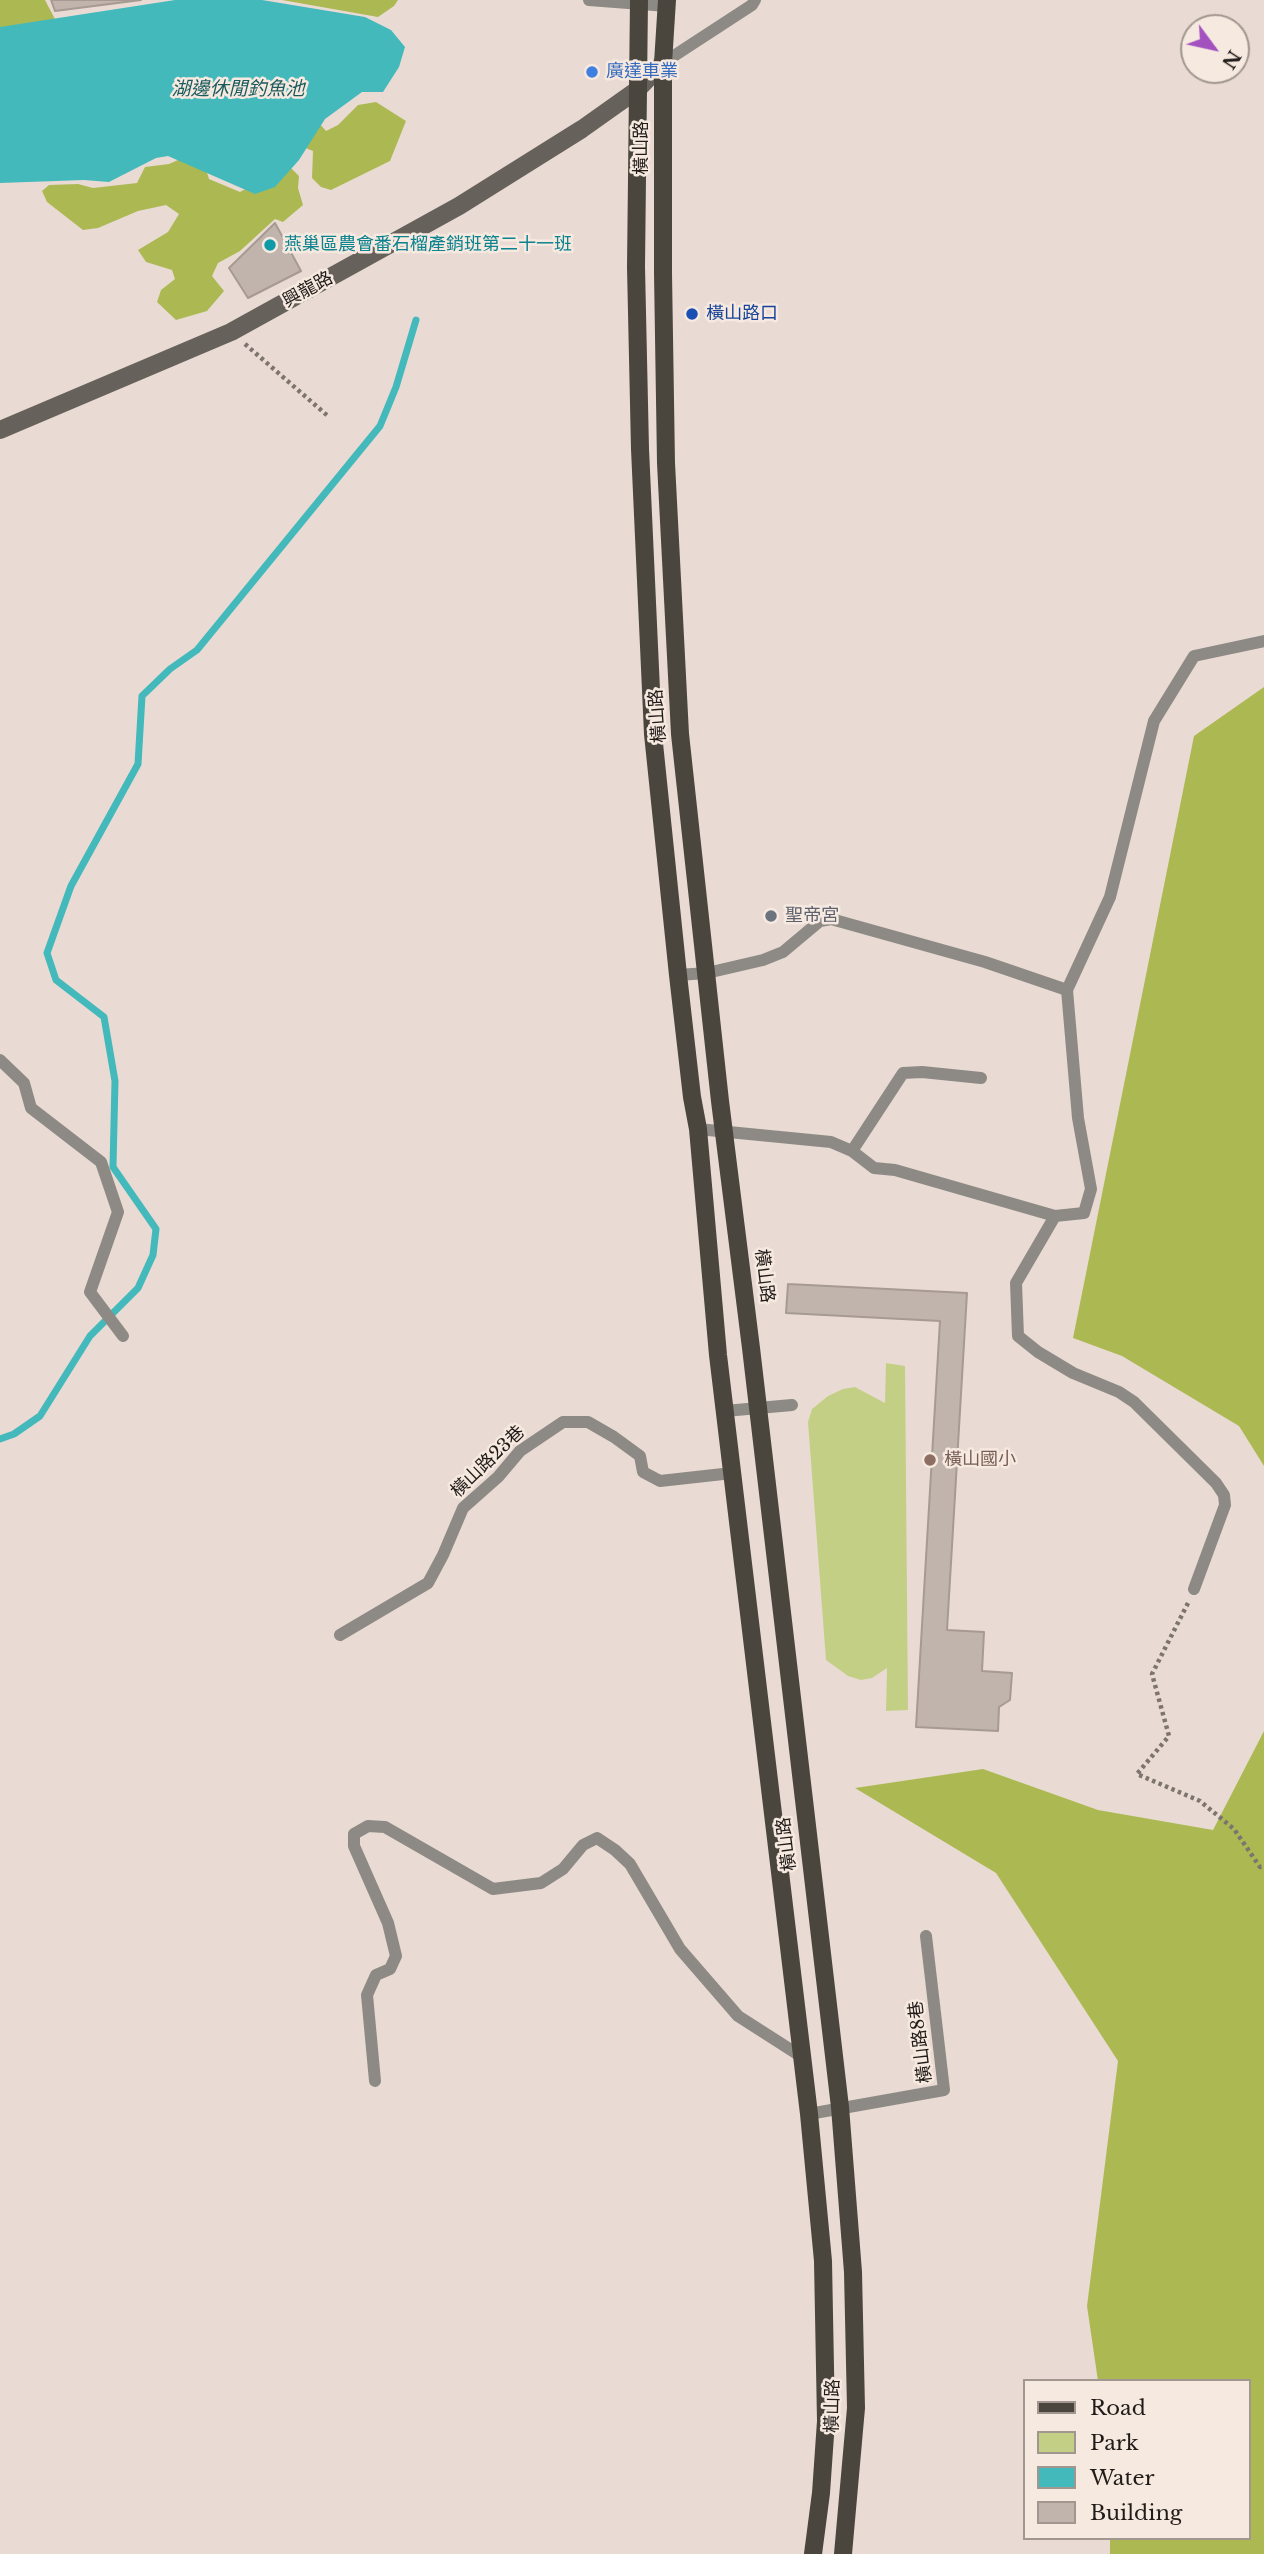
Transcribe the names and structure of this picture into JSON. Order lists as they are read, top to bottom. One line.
{"streets":{"main road":["橫山路"],"street":["興龍路"],"lane":["橫山路23巷","橫山路8巷"]},"crossings":[["橫山路","興龍路"],["橫山路","橫山路23巷"],["橫山路","橫山路8巷"]],"water":["湖邊休閒釣魚池"],"places":["廣達車業","燕巢區農會番石榴產銷班第二十一班","橫山路口","聖帝宮","橫山國小"],"legend":["Road","Park","Water","Building"],"north":"bottom right"}
